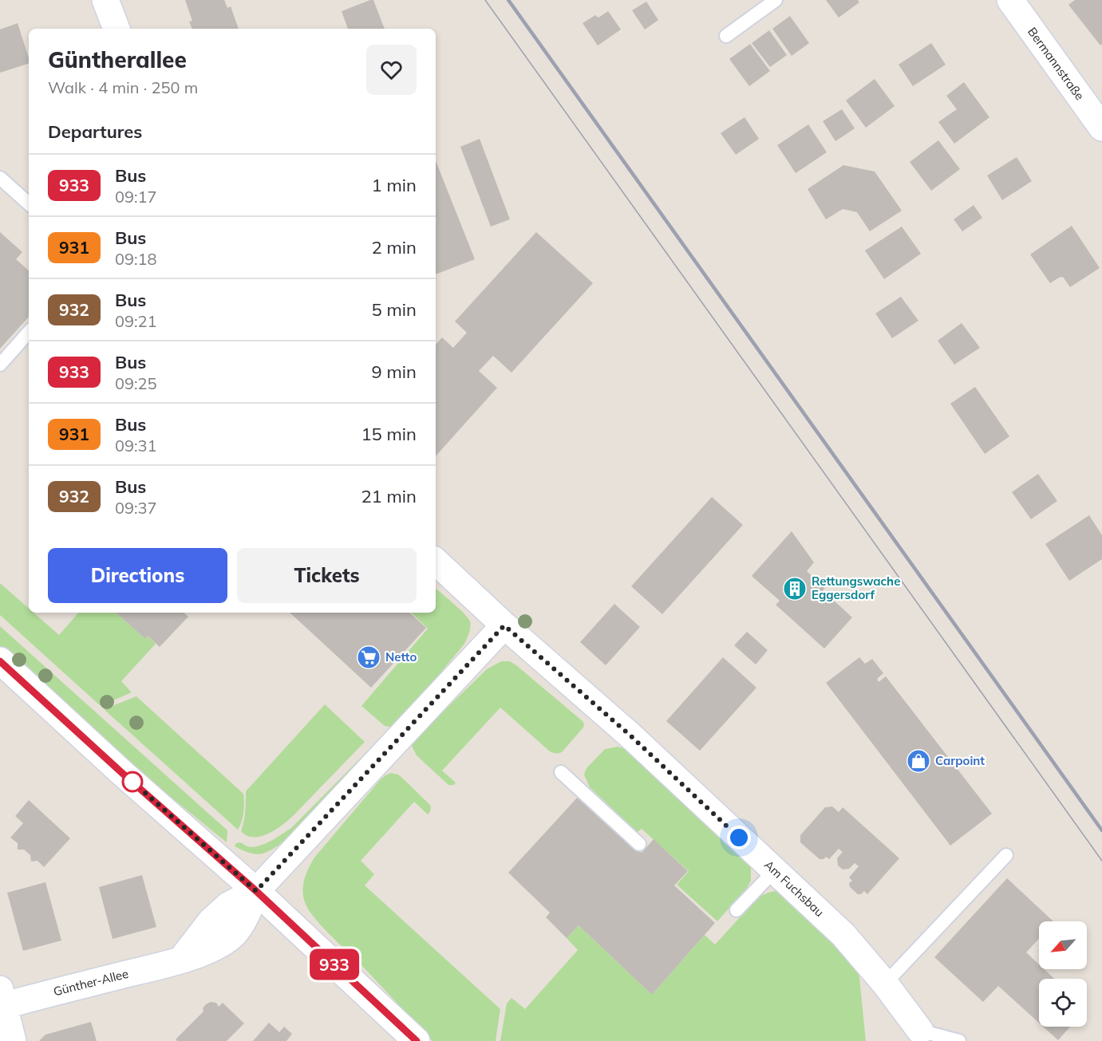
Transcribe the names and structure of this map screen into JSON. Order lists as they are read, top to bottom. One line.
{"streets":{"street":["Bermannstraße","Am Fuchsbau","Günther-Allee"]},"places":{"building":["Rettungswache Eggersdorf"],"supermarket":["Netto"],"shop":["Carpoint"]},"lines":["bus line 933"],"north":"bottom left","page":{"on_map":"933","heading":[["Güntherallee","Walk · 4 min · 250 m"],"Departures"],"list":[{"mark":"933","name":"Bus","note":"09:17","value":"1 min"},{"mark":"931","name":"Bus","note":"09:18","value":"2 min"},{"mark":"932","name":"Bus","note":"09:21","value":"5 min"},{"mark":"933","name":"Bus","note":"09:25","value":"9 min"},{"mark":"931","name":"Bus","note":"09:31","value":"15 min"},{"mark":"932","name":"Bus","note":"09:37","value":"21 min"}],"buttons":["Directions","Tickets"]}}
